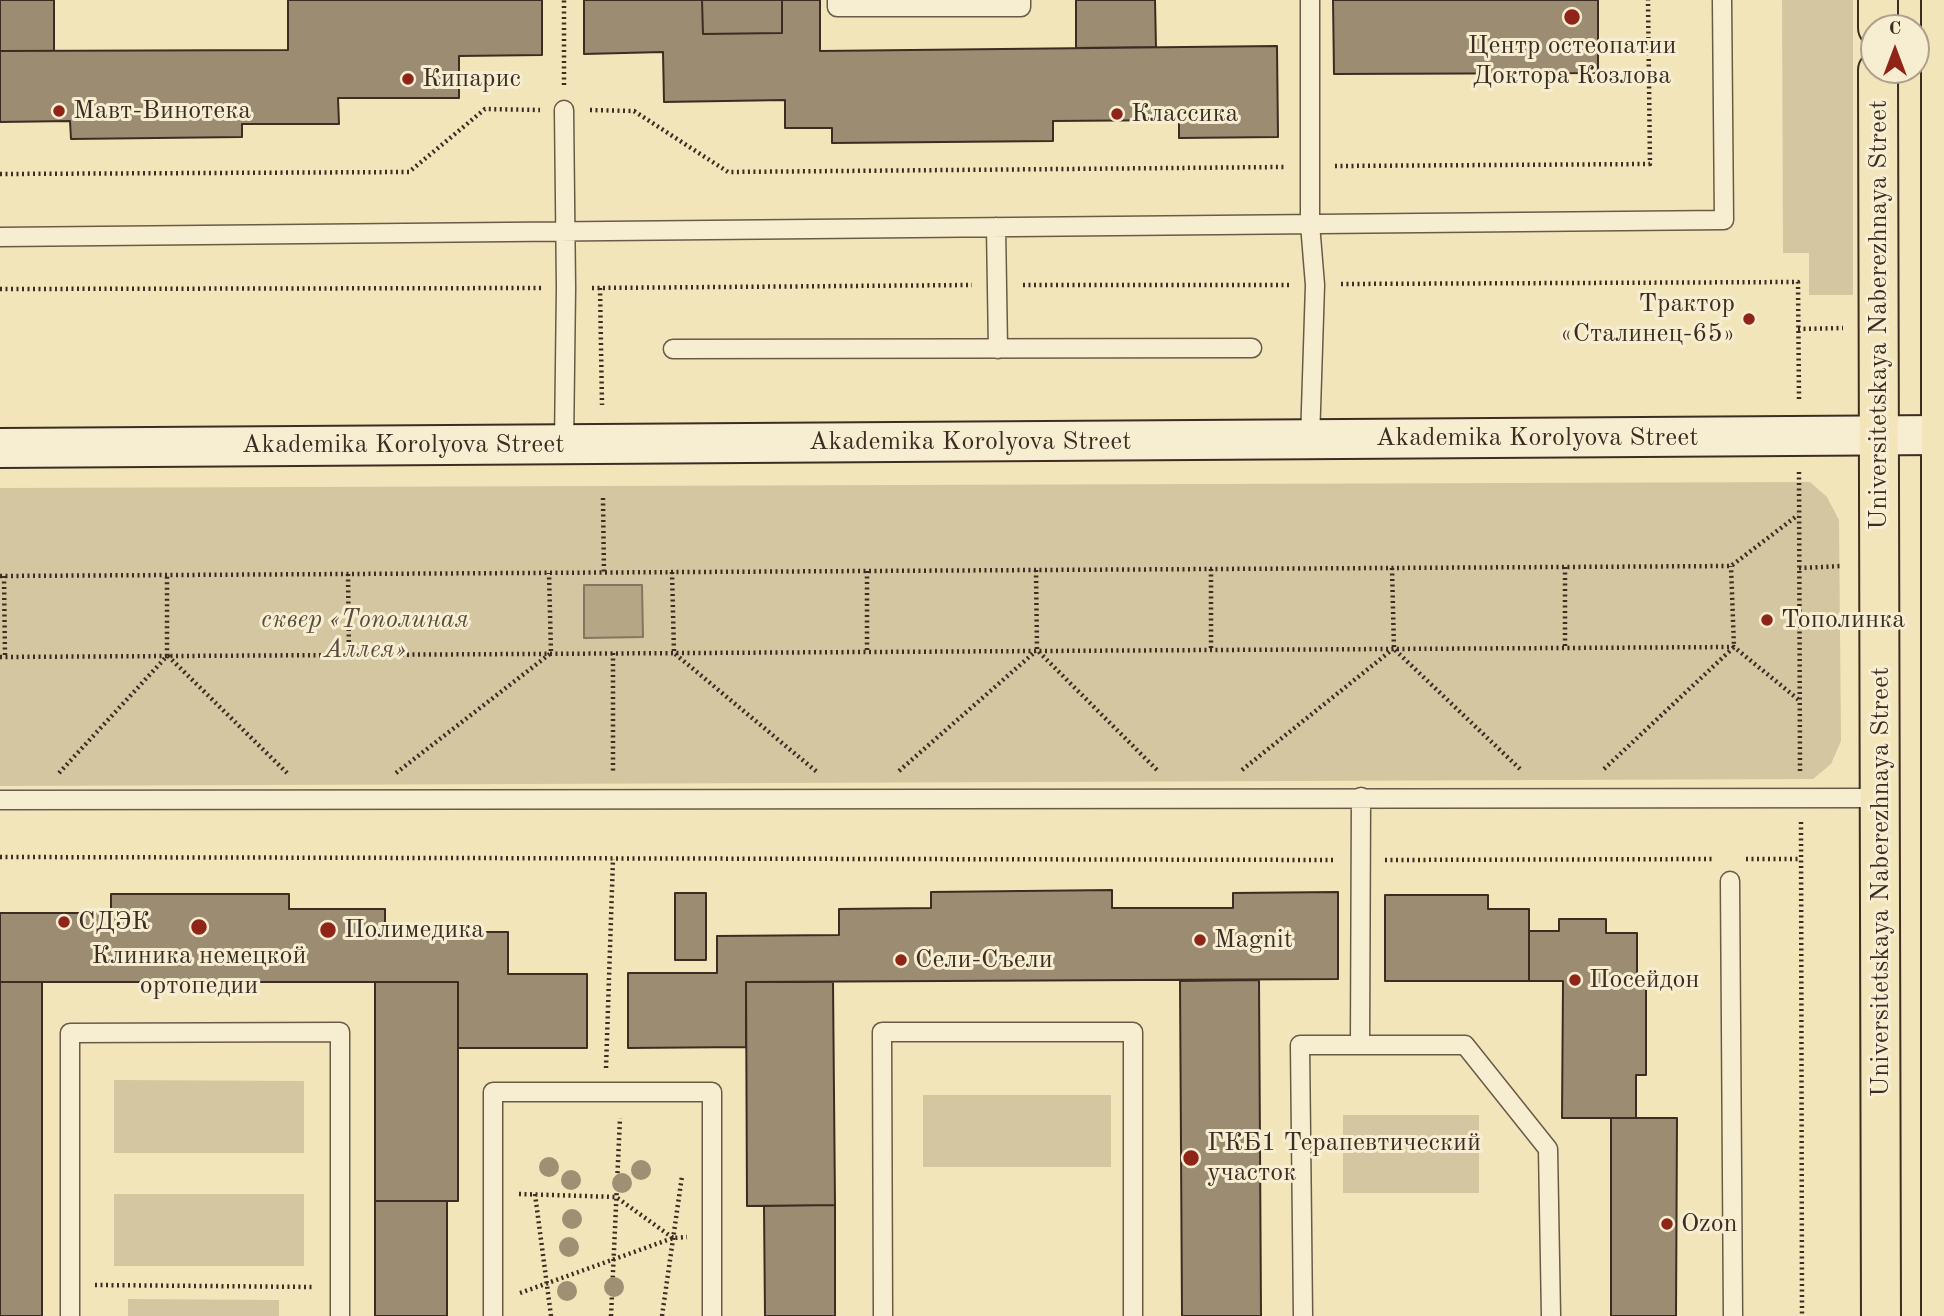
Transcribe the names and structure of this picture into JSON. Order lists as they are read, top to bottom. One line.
{"streets":{"main road":["Universitetskaya Naberezhnaya Street"],"street":["Akademika Korolyova Street"]},"crossings":[["Universitetskaya Naberezhnaya Street","Akademika Korolyova Street"]],"parks":["сквер «Тополиная Аллея»"],"places":["Центр остеопатии Доктора Козлова","Кипарис","Мавт-Винотека","Классика","Трактор «Сталинец-65»","Тополинка","СДЭК","Клиника немецкой ортопедии","Полимедика","Magnit","Сели-Съели","Посейдон","ГКБ1 Терапевтический участок","Ozon"],"north":"top"}
